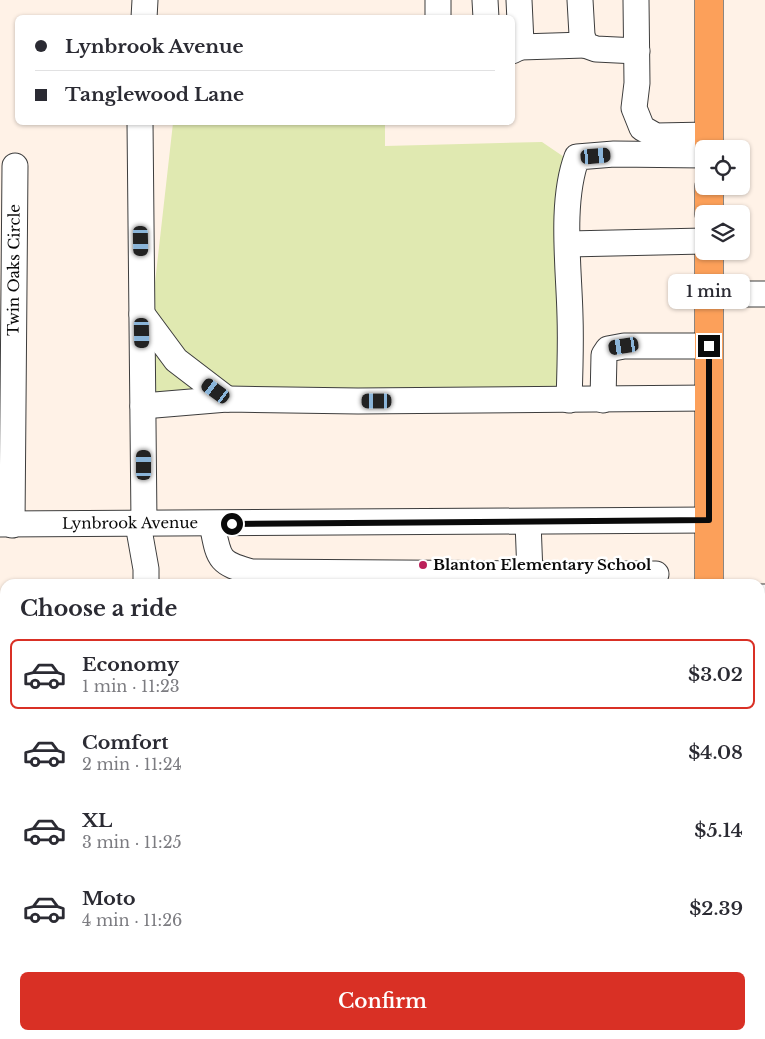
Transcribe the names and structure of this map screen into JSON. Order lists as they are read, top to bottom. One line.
{"streets":{"street":["Twin Oaks Circle","Lynbrook Avenue"]},"crossings":[["Twin Oaks Circle","Lynbrook Avenue"]],"places":["Blanton Elementary School"],"page":{"banner":["Lynbrook Avenue","Tanglewood Lane"],"bubble":"1 min","heading":"Choose a ride","list":[{"name":"Economy","note":"1 min · 11:23","value":"$3.02"},{"name":"Comfort","note":"2 min · 11:24","value":"$4.08"},{"name":"XL","note":"3 min · 11:25","value":"$5.14"},{"name":"Moto","note":"4 min · 11:26","value":"$2.39"}],"buttons":"Confirm"}}
